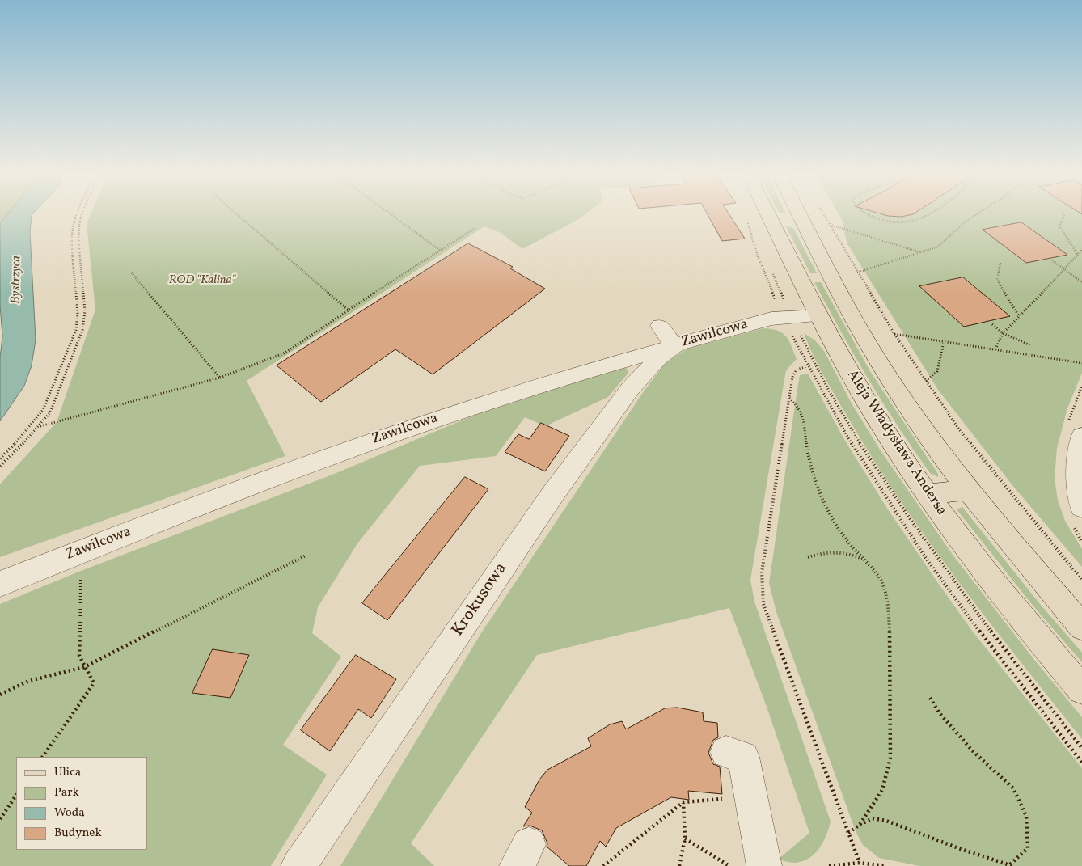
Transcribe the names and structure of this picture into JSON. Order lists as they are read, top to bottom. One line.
{"streets":{"main road":["Aleja Władysława Andersa"],"street":["Zawilcowa","Krokusowa"]},"crossings":[["Zawilcowa","Aleja Władysława Andersa"],["Zawilcowa","Krokusowa"]],"water":["Bystrzyca"],"parks":["ROD \"Kalina\""],"legend":["Ulica","Park","Woda","Budynek"]}
